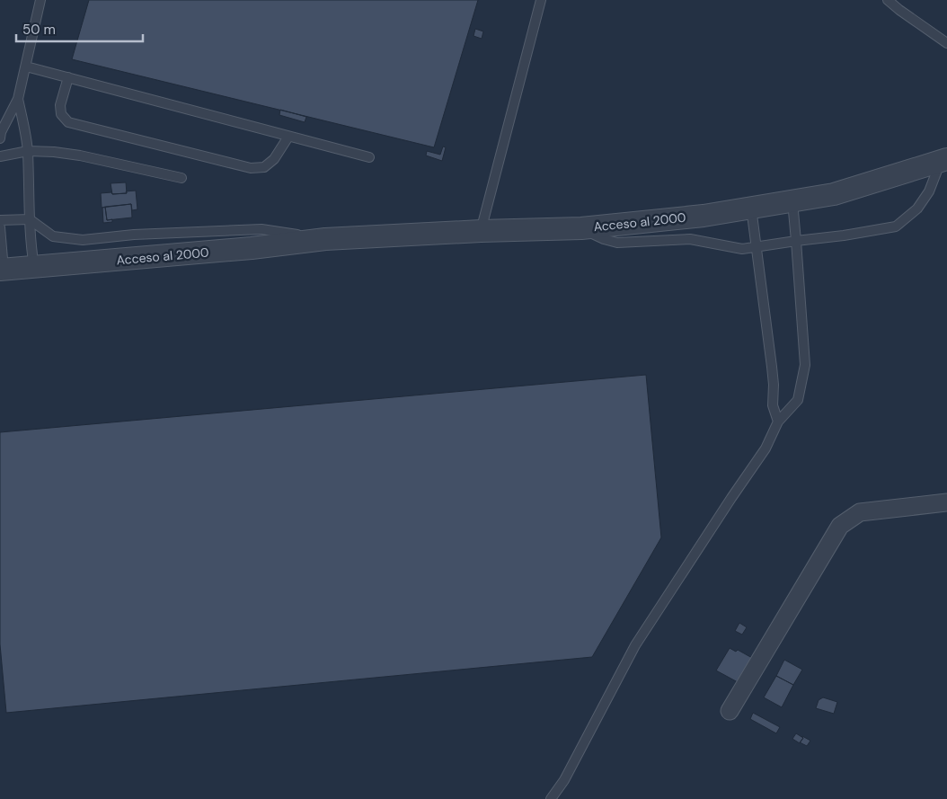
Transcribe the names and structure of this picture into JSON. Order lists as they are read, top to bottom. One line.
{"streets":{"street":["Acceso al 2000"]},"scale_bar":"50 m"}
